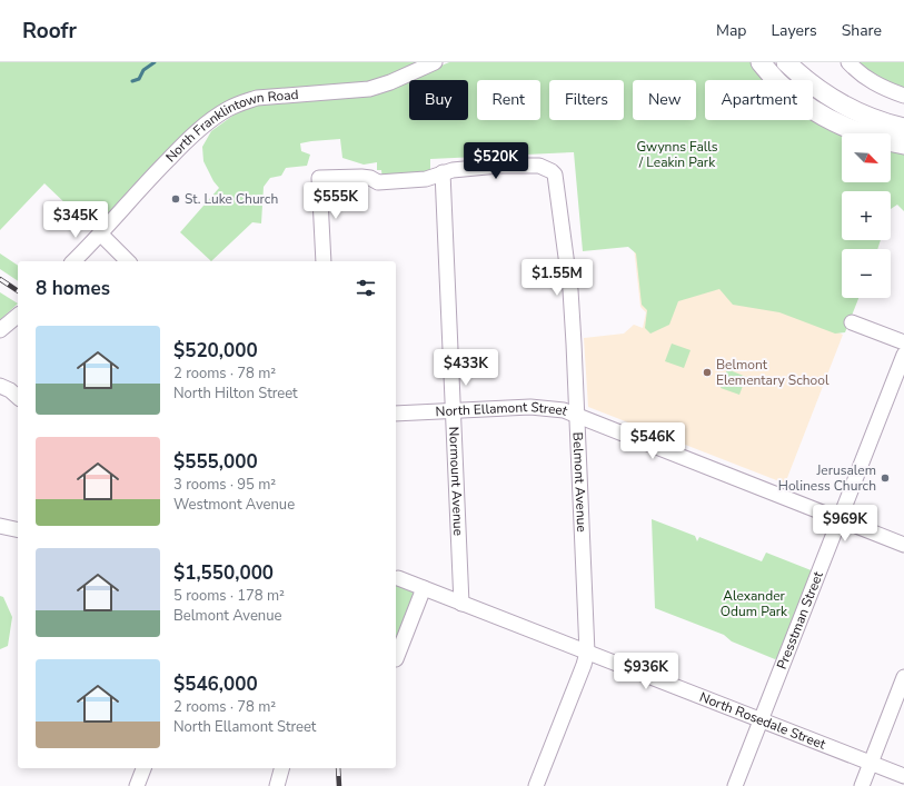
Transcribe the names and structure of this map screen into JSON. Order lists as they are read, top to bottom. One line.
{"streets":{"street":["North Franklintown Road","North Ellamont Street","Normount Avenue","Belmont Avenue","Presstman Street","North Rosedale Street"]},"crossings":[["North Ellamont Street","Normount Avenue"],["North Ellamont Street","Belmont Avenue"],["North Ellamont Street","Presstman Street"],["Normount Avenue","Belmont Avenue"],["Normount Avenue","North Rosedale Street"],["Belmont Avenue","North Rosedale Street"],["Presstman Street","North Rosedale Street"]],"parks":["Gwynns Falls / Leakin Park","Alexander Odum Park"],"places":["St. Luke Church","Belmont Elementary School","Jerusalem Holiness Church"],"north":"bottom right","page":{"header":"Roofr","nav":["Map","Layers","Share"],"chip":["Buy","Rent","Filters","New","Apartment"],"map_buttons":["+","−"],"price":["$520K","$555K","$345K","$1.55M","$433K","$546K","$969K","$936K"],"heading":"8 homes","list":[{"name":"$520,000","note":"2 rooms · 78 m² · North Hilton Street"},{"name":"$555,000","note":"3 rooms · 95 m² · Westmont Avenue"},{"name":"$1,550,000","note":"5 rooms · 178 m² · Belmont Avenue"},{"name":"$546,000","note":"2 rooms · 78 m² · North Ellamont Street"}]}}
